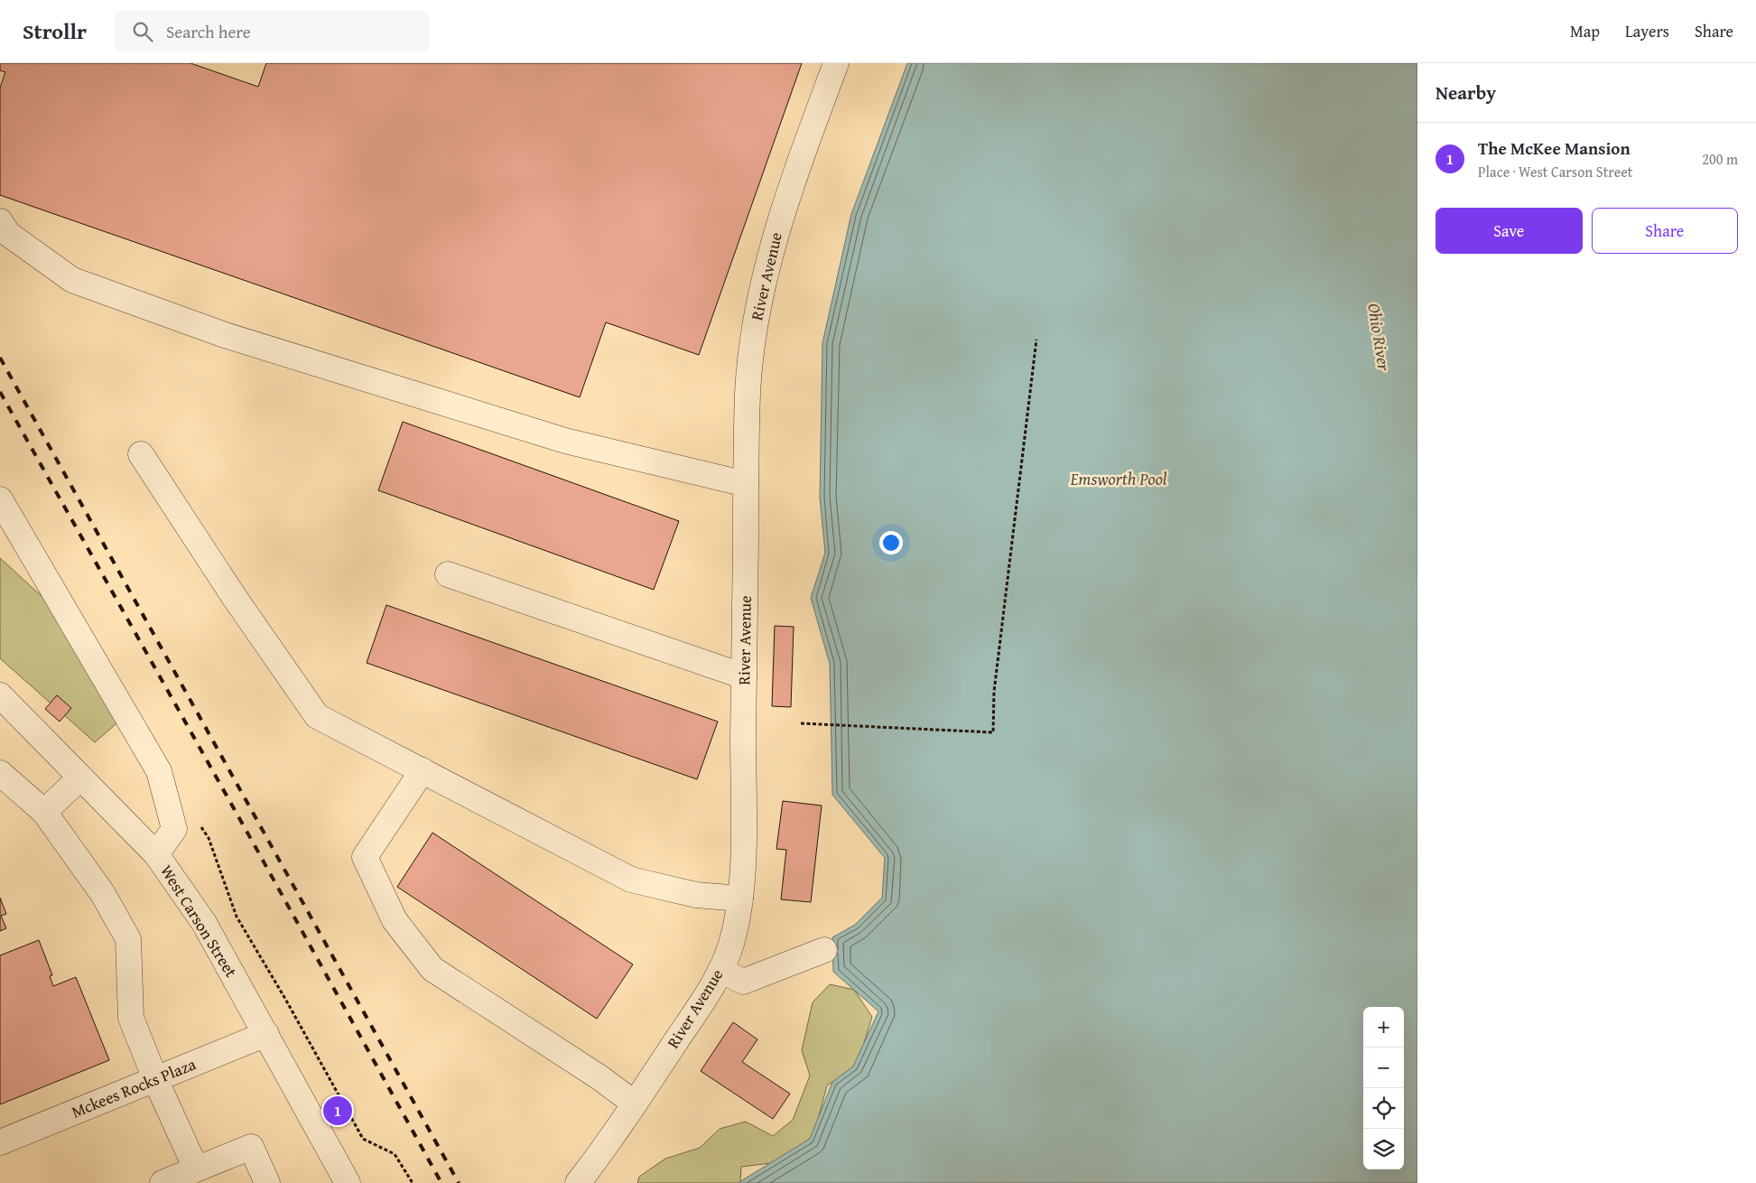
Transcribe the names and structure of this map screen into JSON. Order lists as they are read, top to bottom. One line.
{"streets":{"street":["River Avenue","West Carson Street","Mckees Rocks Plaza"]},"crossings":[["West Carson Street","Mckees Rocks Plaza"]],"water":["Ohio River","Emsworth Pool"],"page":{"header":"Strollr","search":"Search here","nav":["Map","Layers","Share"],"heading":"Nearby","list":[{"mark":"1","name":"The McKee Mansion","note":"Place · West Carson Street","value":"200 m"}],"buttons":["Save","Share"],"map_buttons":["+","−"],"pins":"1"}}
